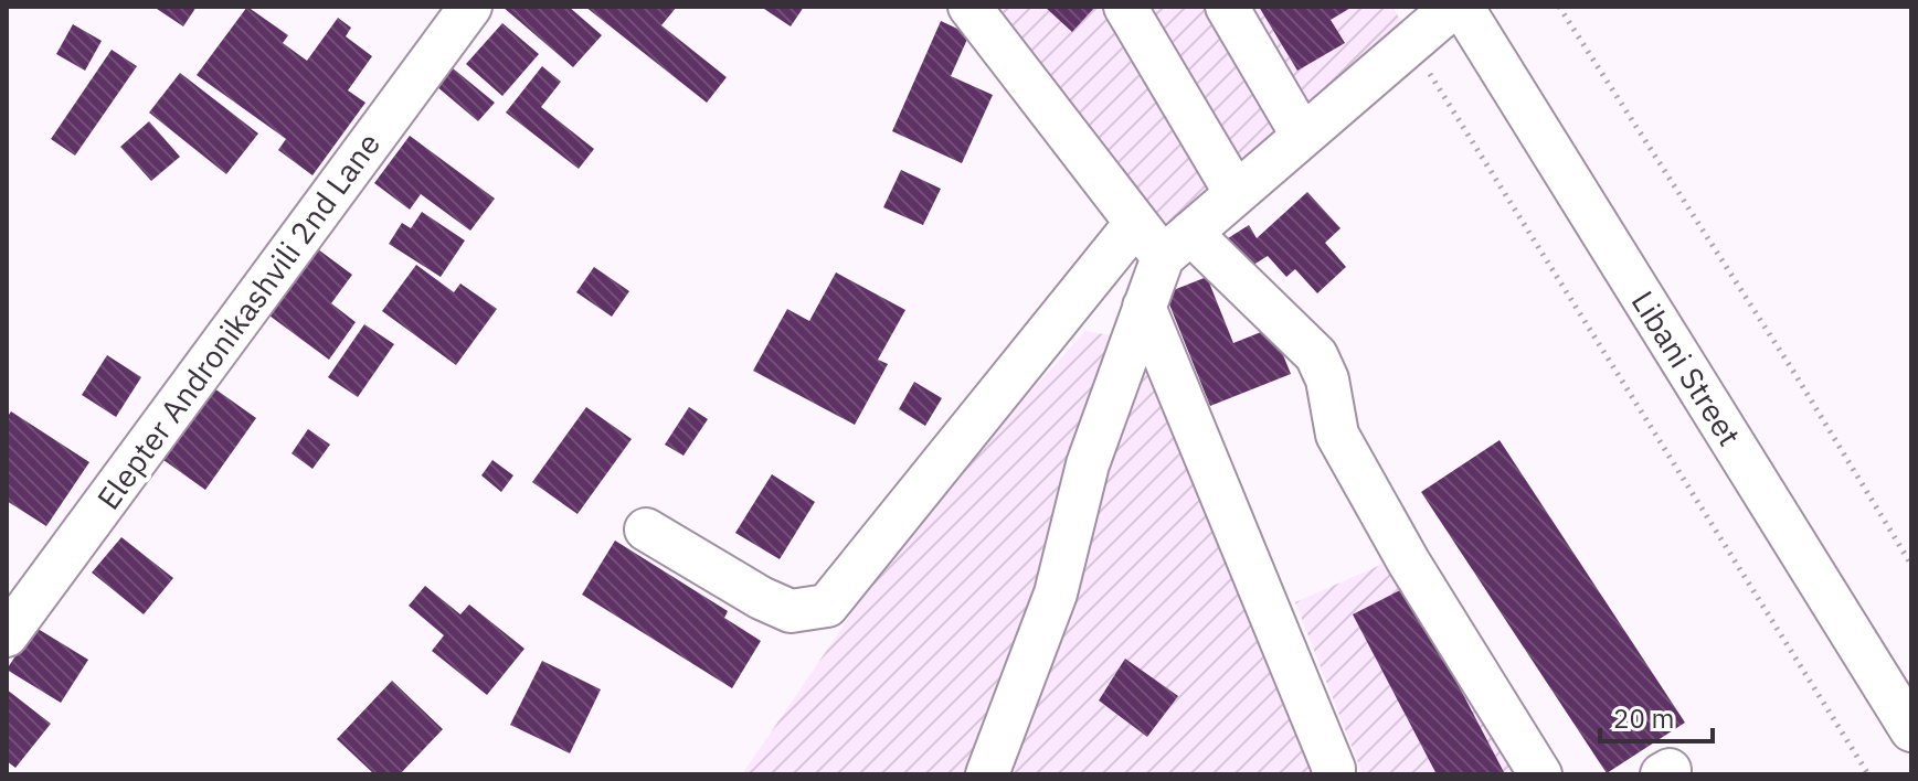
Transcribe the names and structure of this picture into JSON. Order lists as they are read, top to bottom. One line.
{"streets":{"street":["Elepter Andronikashvili 2nd Lane","Libani Street"]},"scale_bar":"20 m"}
